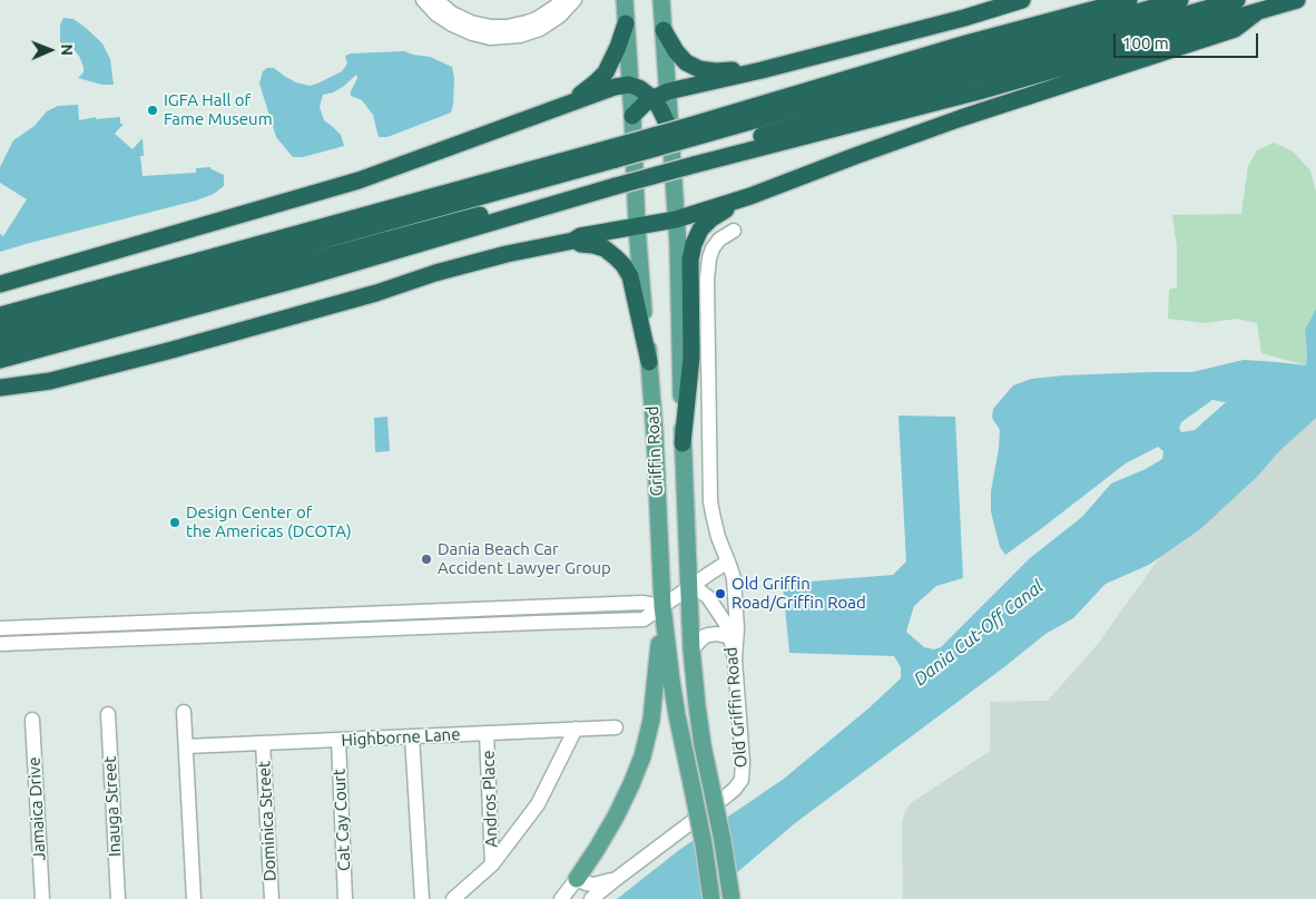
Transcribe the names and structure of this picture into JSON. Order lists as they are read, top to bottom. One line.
{"streets":{"main road":["Griffin Road"],"street":["Old Griffin Road","Highborne Lane","Andros Place","Inauga Street","Jamaica Drive","Cat Cay Court","Dominica Street"]},"crossings":[["Griffin Road","Old Griffin Road"],["Highborne Lane","Andros Place"],["Highborne Lane","Cat Cay Court"],["Highborne Lane","Dominica Street"]],"water":["Dania Cut-Off Canal"],"places":["IGFA Hall of Fame Museum","Design Center of the Americas (DCOTA)","Dania Beach Car Accident Lawyer Group","Old Griffin Road/Griffin Road"],"scale_bar":"100 m","north":"right"}
